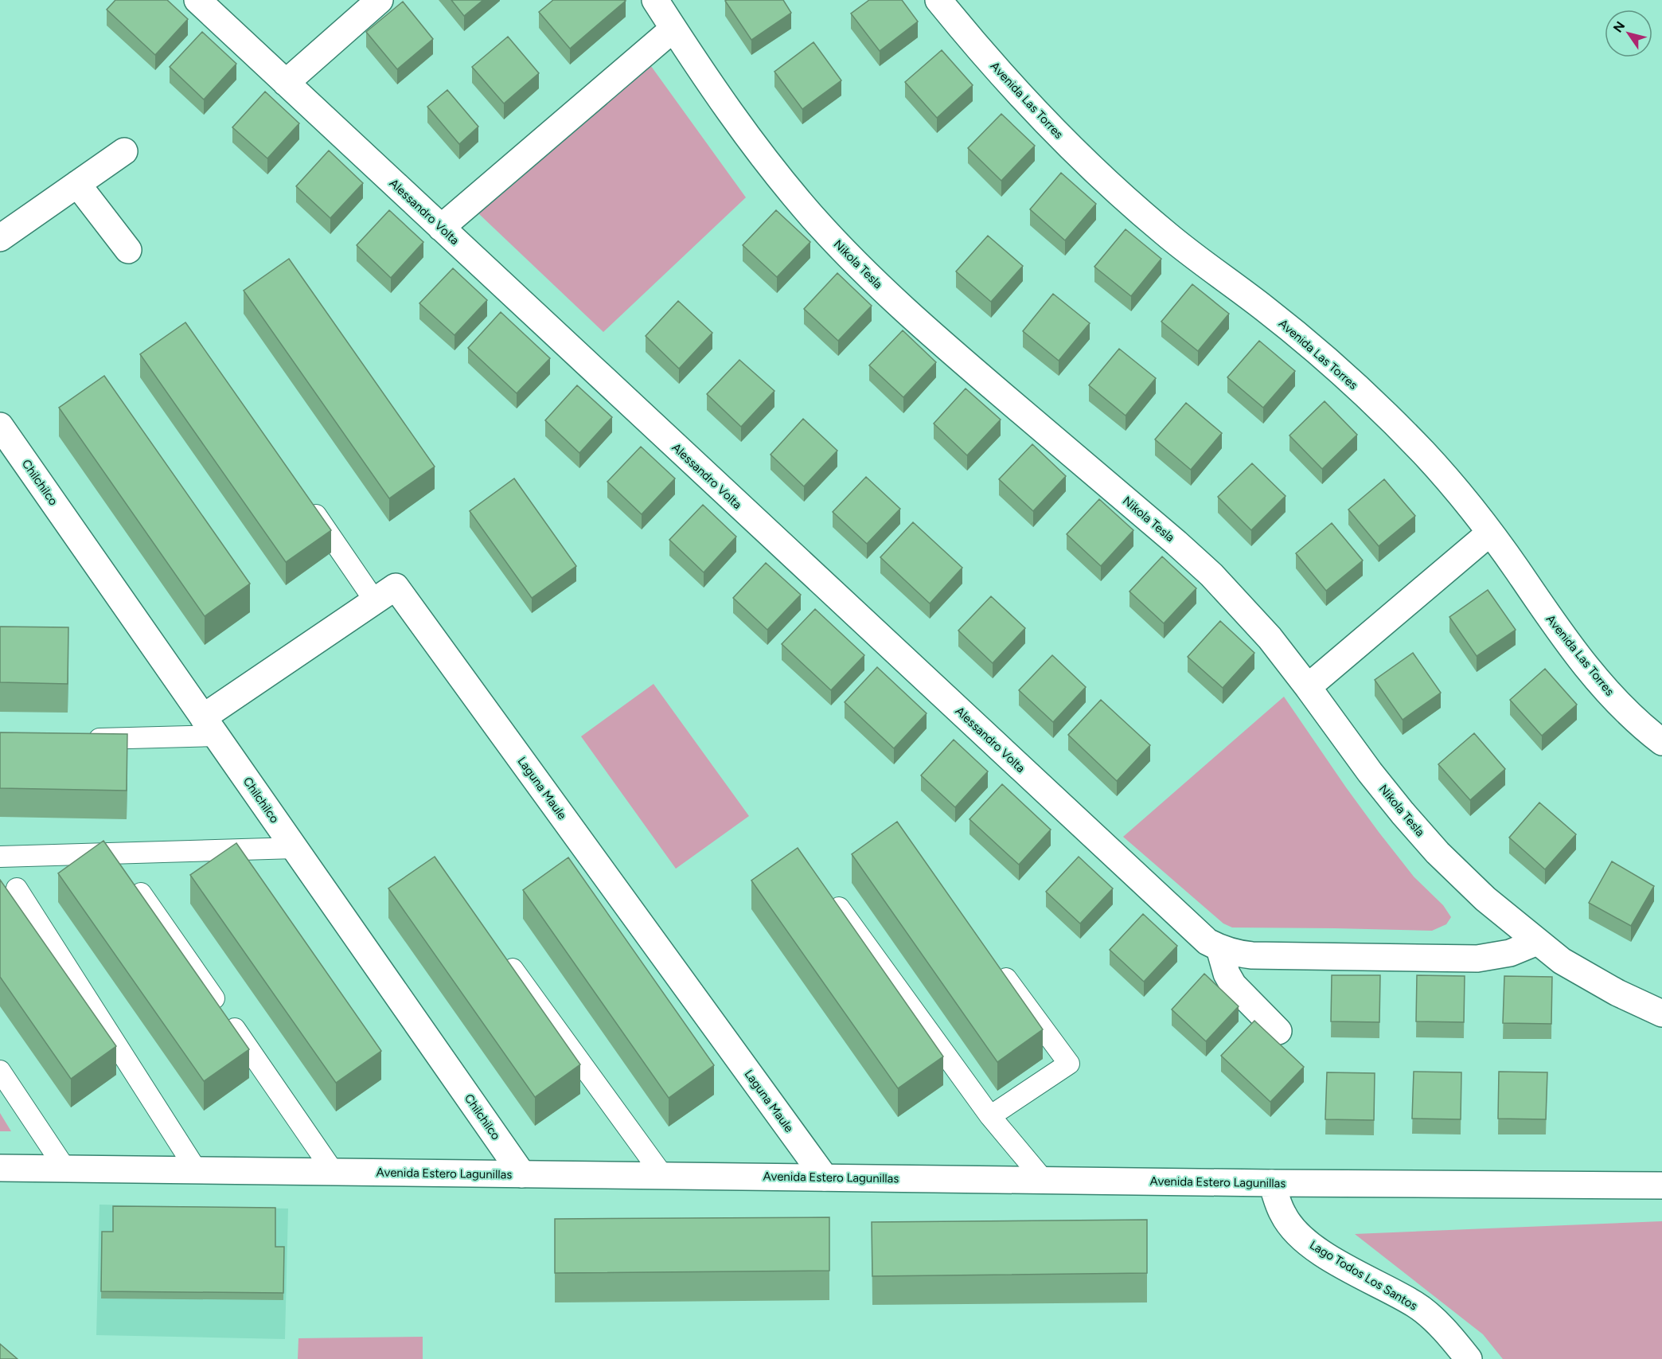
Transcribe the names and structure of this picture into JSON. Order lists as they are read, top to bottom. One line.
{"streets":{"street":["Avenida Las Torres","Alessandro Volta","Nikola Tesla","Chilchilco","Laguna Maule","Avenida Estero Lagunillas","Lago Todos Los Santos"]},"crossings":[["Alessandro Volta","Nikola Tesla"],["Chilchilco","Laguna Maule"],["Chilchilco","Avenida Estero Lagunillas"],["Laguna Maule","Avenida Estero Lagunillas"],["Avenida Estero Lagunillas","Lago Todos Los Santos"]],"north":"top left"}
